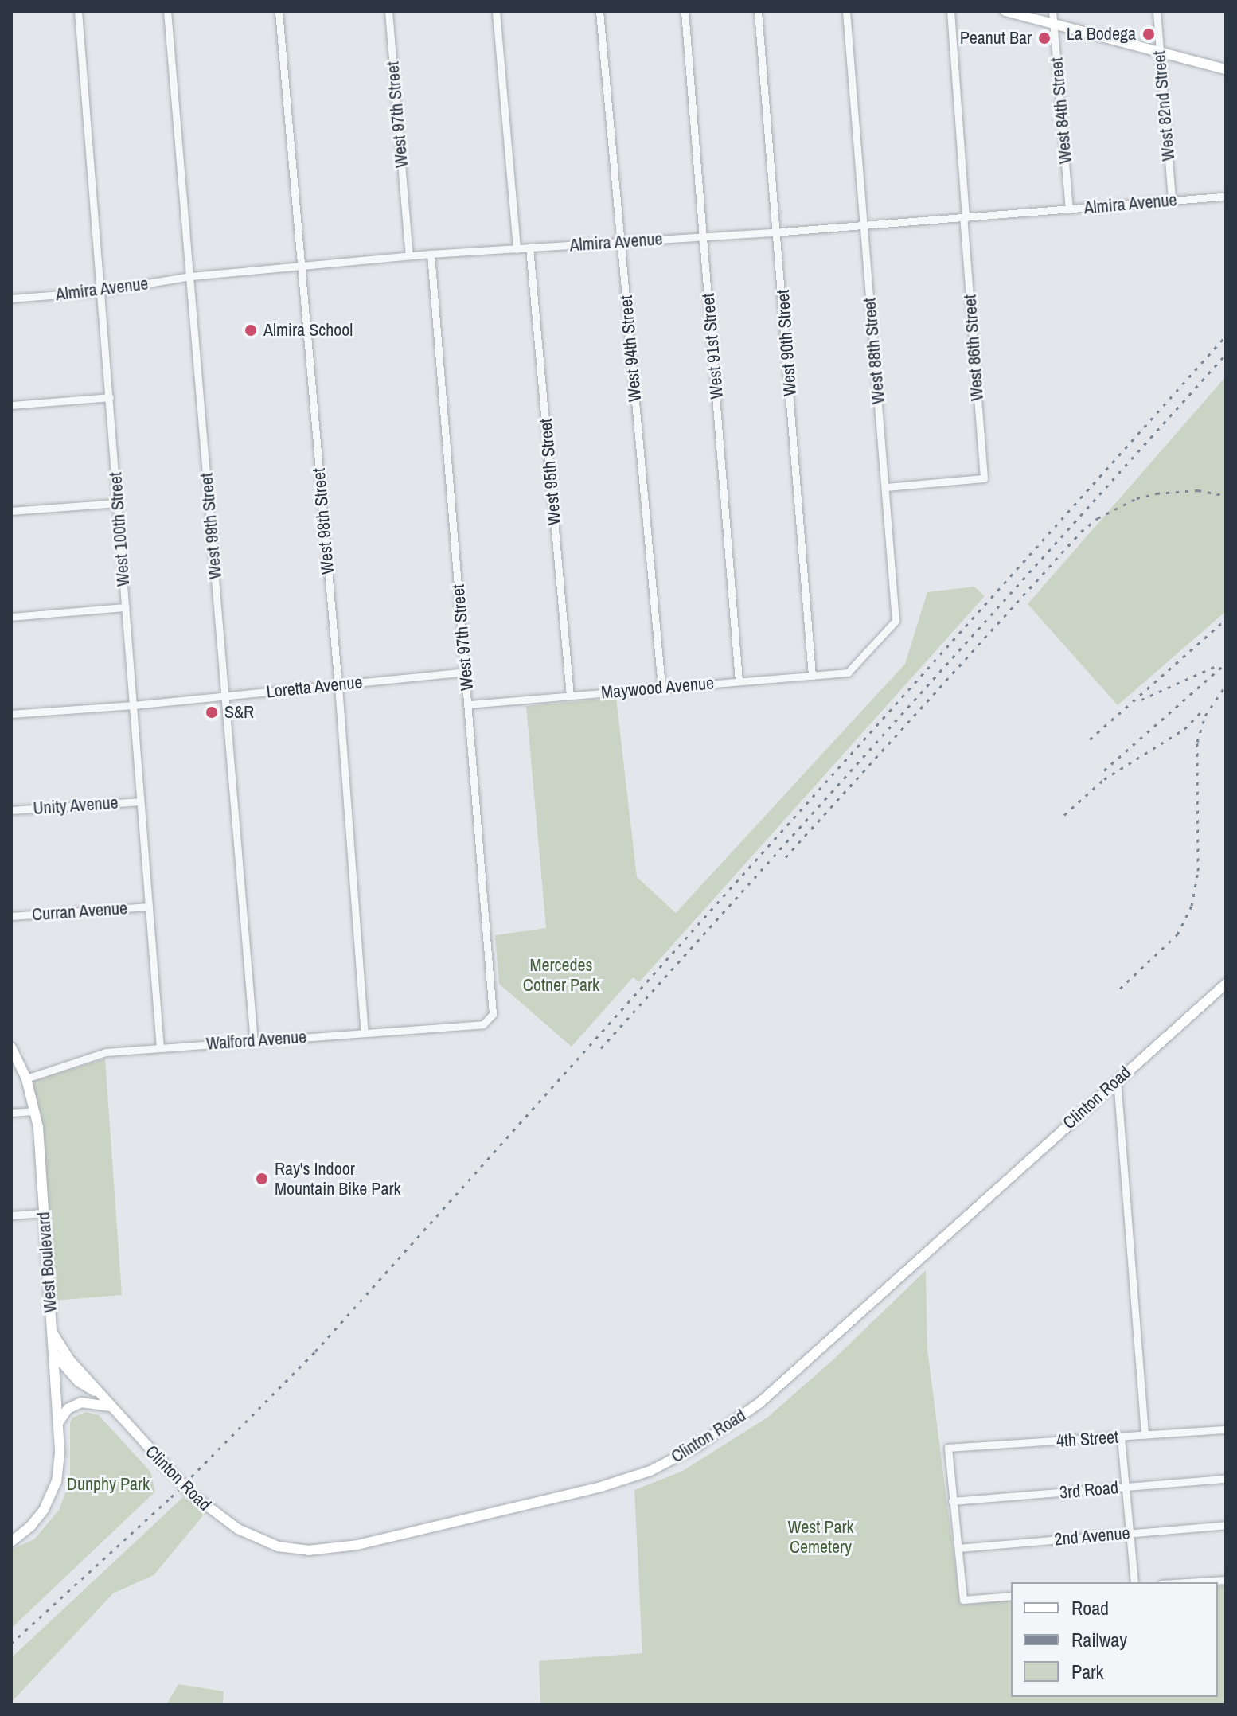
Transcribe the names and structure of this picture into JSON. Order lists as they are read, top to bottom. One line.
{"streets":{"street":["West 82nd Street","West 84th Street","West 97th Street","Almira Avenue","West 90th Street","West 91st Street","West 86th Street","West 94th Street","West 88th Street","West 95th Street","West 98th Street","West 99th Street","West 100th Street","Loretta Avenue","Maywood Avenue","Unity Avenue","Curran Avenue","Walford Avenue","Clinton Road","West Boulevard","4th Street","3rd Road","2nd Avenue"]},"crossings":[["West 82nd Street","Almira Avenue"],["West 84th Street","Almira Avenue"],["West 97th Street","Almira Avenue"],["West 97th Street","Loretta Avenue"],["West 97th Street","Maywood Avenue"],["West 97th Street","Walford Avenue"],["Almira Avenue","West 90th Street"],["Almira Avenue","West 91st Street"],["Almira Avenue","West 86th Street"],["Almira Avenue","West 94th Street"],["Almira Avenue","West 88th Street"],["Almira Avenue","West 95th Street"],["Almira Avenue","West 98th Street"],["Almira Avenue","West 99th Street"],["Almira Avenue","West 100th Street"],["West 90th Street","Maywood Avenue"],["West 91st Street","Maywood Avenue"],["West 86th Street","West 88th Street"],["West 94th Street","Maywood Avenue"],["West 88th Street","Maywood Avenue"],["West 95th Street","Maywood Avenue"],["West 98th Street","Loretta Avenue"],["West 98th Street","Walford Avenue"],["West 99th Street","Loretta Avenue"],["West 99th Street","Walford Avenue"],["West 100th Street","Loretta Avenue"],["West 100th Street","Unity Avenue"],["West 100th Street","Curran Avenue"],["West 100th Street","Walford Avenue"],["Walford Avenue","West Boulevard"],["Clinton Road","West Boulevard"],["4th Street","3rd Road"]],"parks":["Mercedes Cotner Park","Dunphy Park","West Park Cemetery"],"places":["La Bodega","Peanut Bar","Almira School","S&R","Ray's Indoor Mountain Bike Park"],"legend":["Road","Railway","Park"]}
